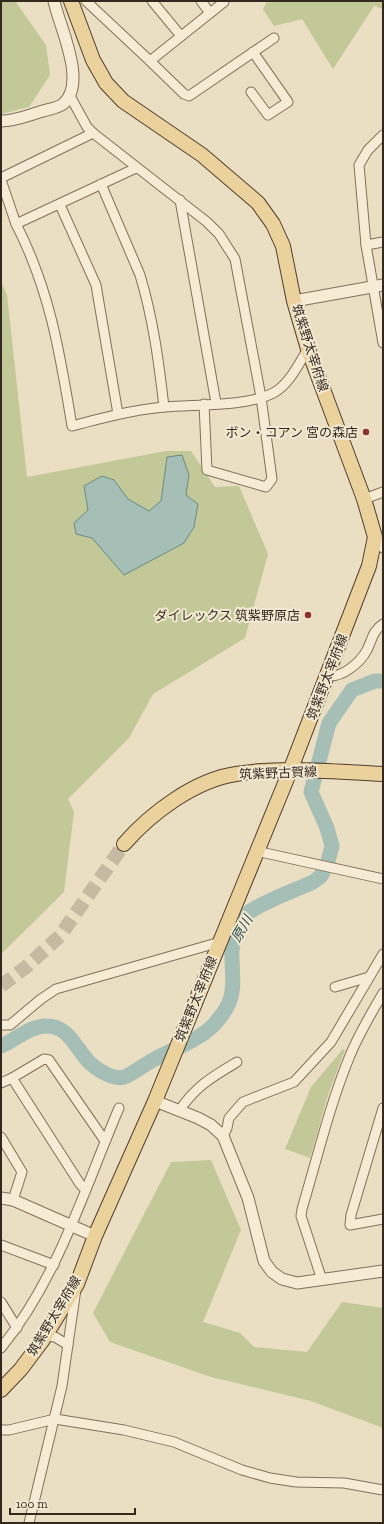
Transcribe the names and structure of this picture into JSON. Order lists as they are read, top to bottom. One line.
{"streets":{"main road":["筑紫野太宰府線","筑紫野古賀線"]},"crossings":[["筑紫野太宰府線","筑紫野古賀線"]],"water":["原川"],"places":["ボン・コアン 宮の森店","ダイレックス 筑紫野原店"],"scale_bar":"100 m"}
